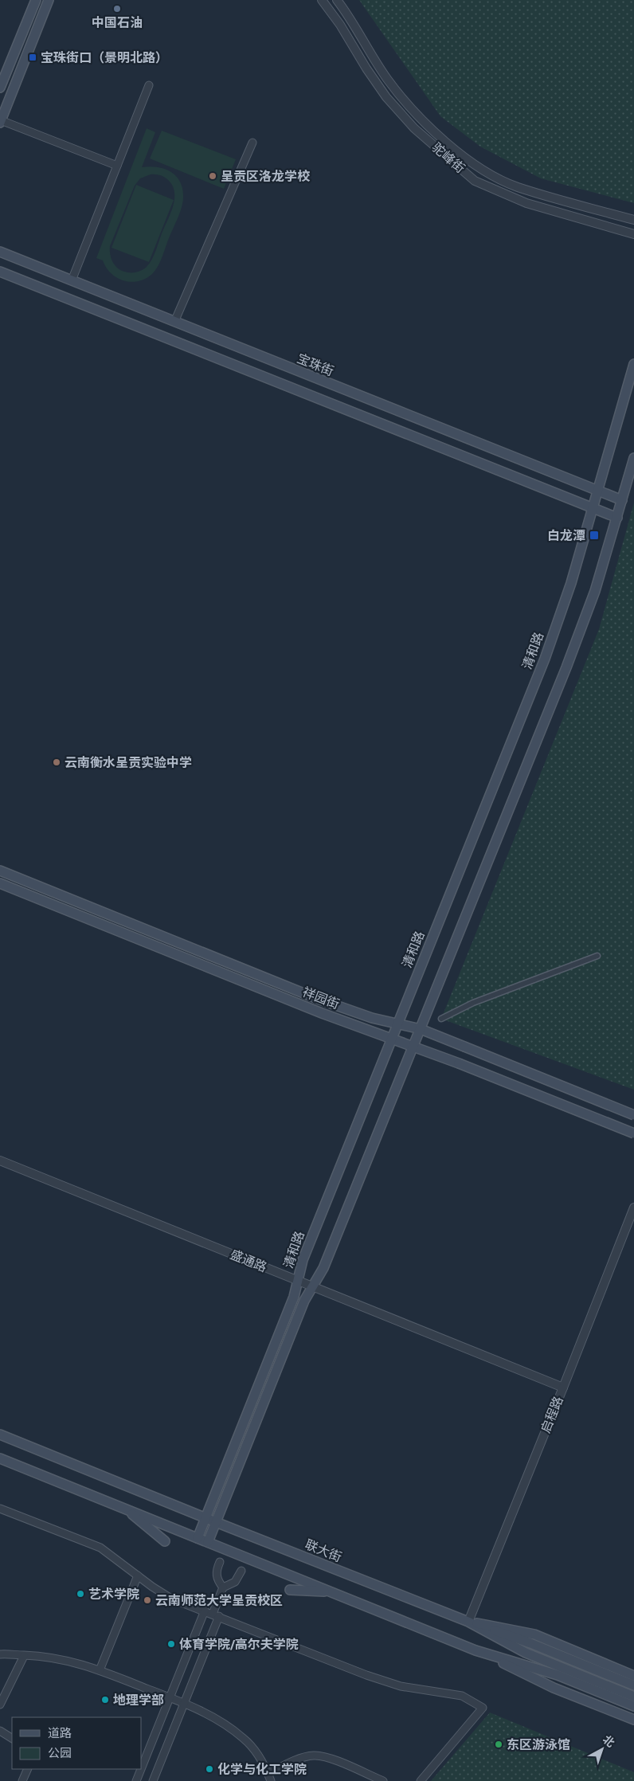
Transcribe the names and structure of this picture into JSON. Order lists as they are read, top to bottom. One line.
{"streets":{"main road":["宝珠街","清和路","祥园街","联大街"],"street":["驼峰街","盛通路","启程路"]},"crossings":[["宝珠街","清和路"],["清和路","祥园街"],["清和路","盛通路"],["清和路","联大街"],["盛通路","启程路"],["启程路","联大街"]],"places":{"other":["中国石油","呈贡区洛龙学校","云南衡水呈贡实验中学","艺术学院","云南师范大学呈贡校区","体育学院/高尔夫学院","地理学部","东区游泳馆","化学与化工学院"],"transit":["宝珠街口（景明北路）","白龙潭"]},"legend":["道路","公园"],"north":"top right"}
